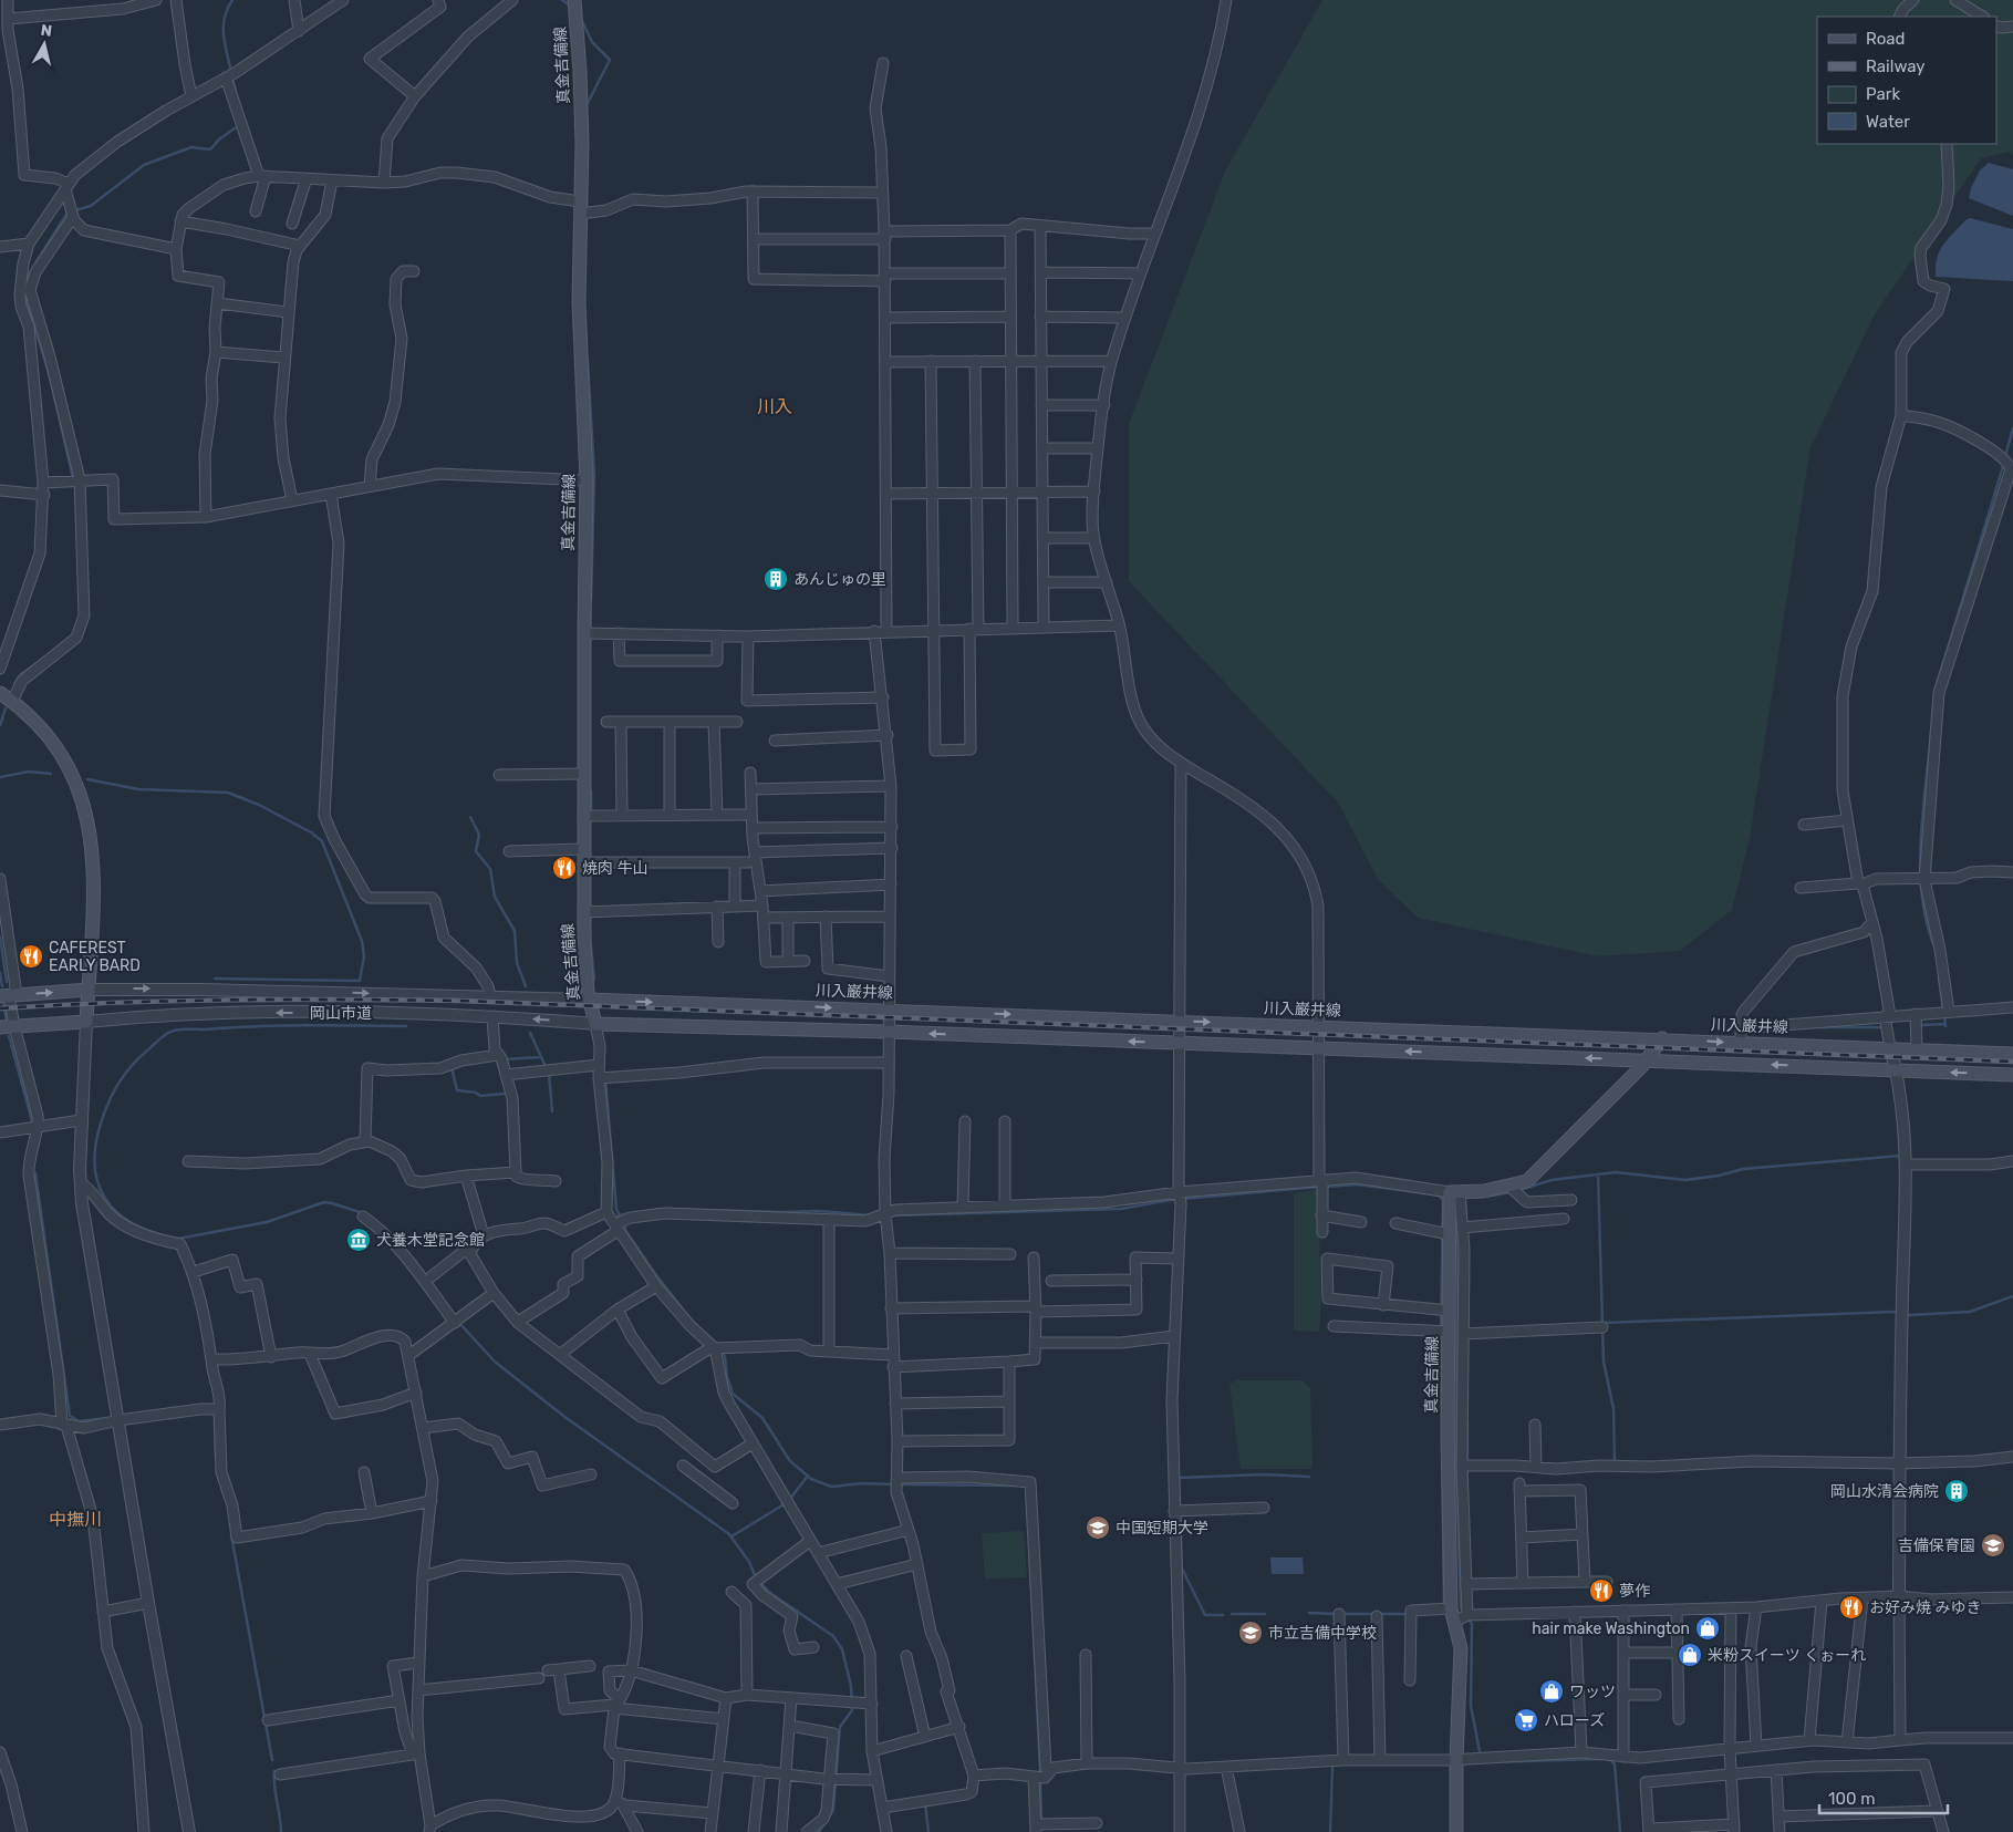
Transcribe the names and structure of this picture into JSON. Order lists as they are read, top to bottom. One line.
{"streets":{"main road":["真金吉備線","川入巌井線"],"street":["岡山市道"]},"crossings":[["真金吉備線","川入巌井線"],["真金吉備線","岡山市道"],["川入巌井線","岡山市道"]],"districts":["川入","中撫川"],"places":{"building":["あんじゅの里","岡山水清会病院"],"restaurant":["焼肉 牛山","CAFEREST EARLY BARD","夢作","お好み焼 みゆき"],"museum":["犬養木堂記念館"],"school or university":["中国短期大学","吉備保育園","市立吉備中学校"],"shop":["hair make Washington","米粉スイーツ くぉーれ","ワッツ"],"supermarket":["ハローズ"]},"legend":["Road","Railway","Park","Water"],"scale_bar":"100 m","north":"top"}
